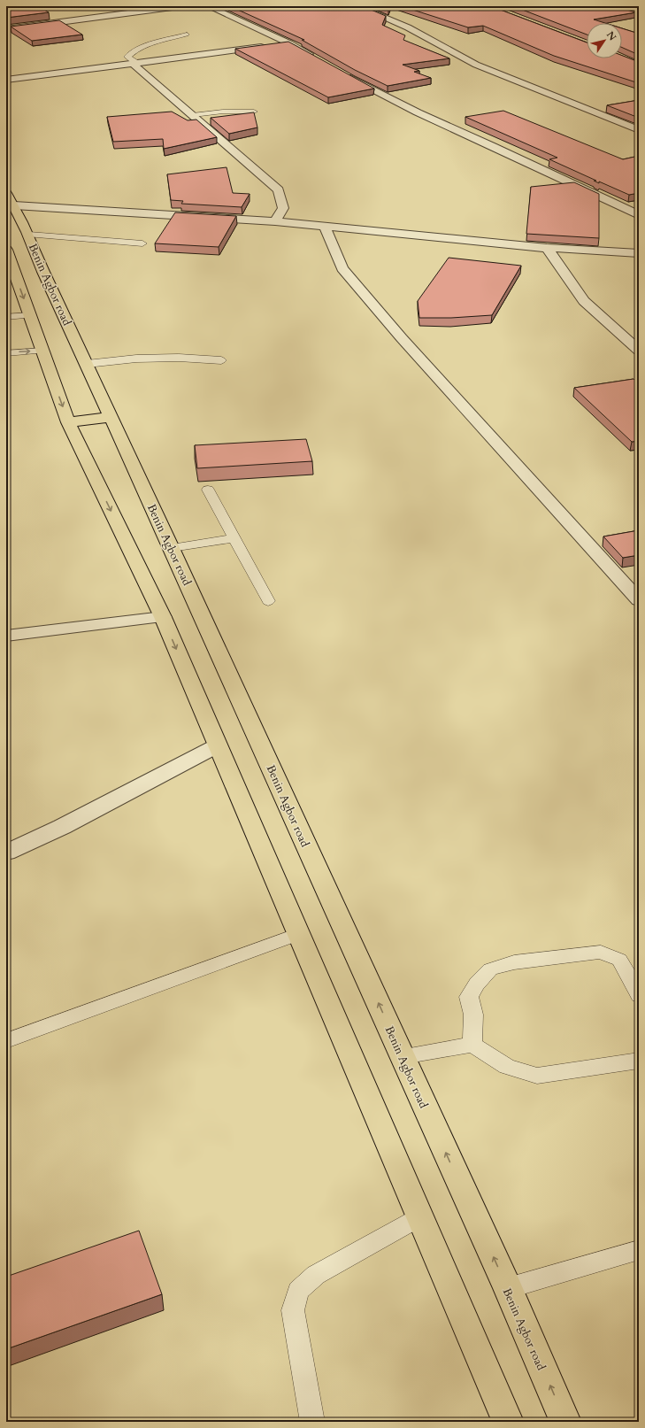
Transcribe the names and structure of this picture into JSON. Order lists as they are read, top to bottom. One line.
{"streets":{"highway":["Benin Agbor road"]},"north":"top right"}
